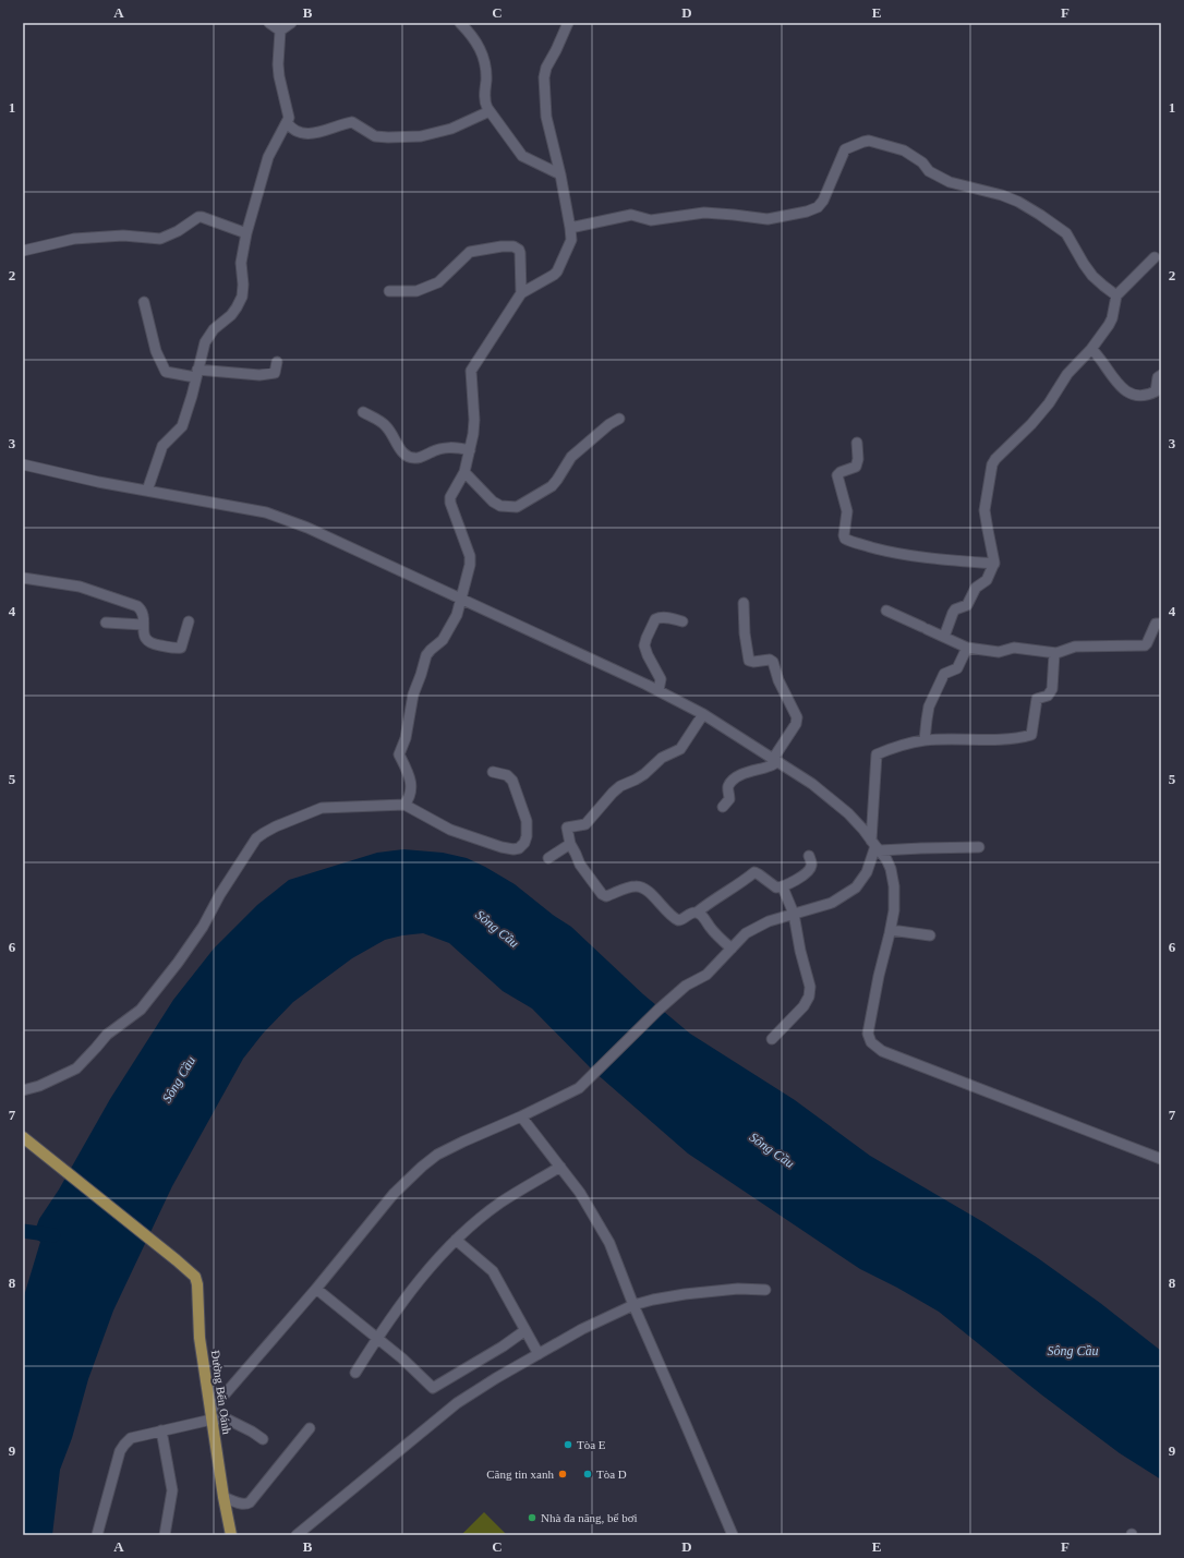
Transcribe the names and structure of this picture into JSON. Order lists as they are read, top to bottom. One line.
{"streets":{"main road":["Đường Bến Oánh"]},"water":["Sông Cầu"],"places":["Tòa E","Căng tin xanh","Tòa D","Nhà đa năng, bể bơi"],"grid":{"columns":["A","B","C","D","E","F"],"rows":["1","2","3","4","5","6","7","8","9"]}}
